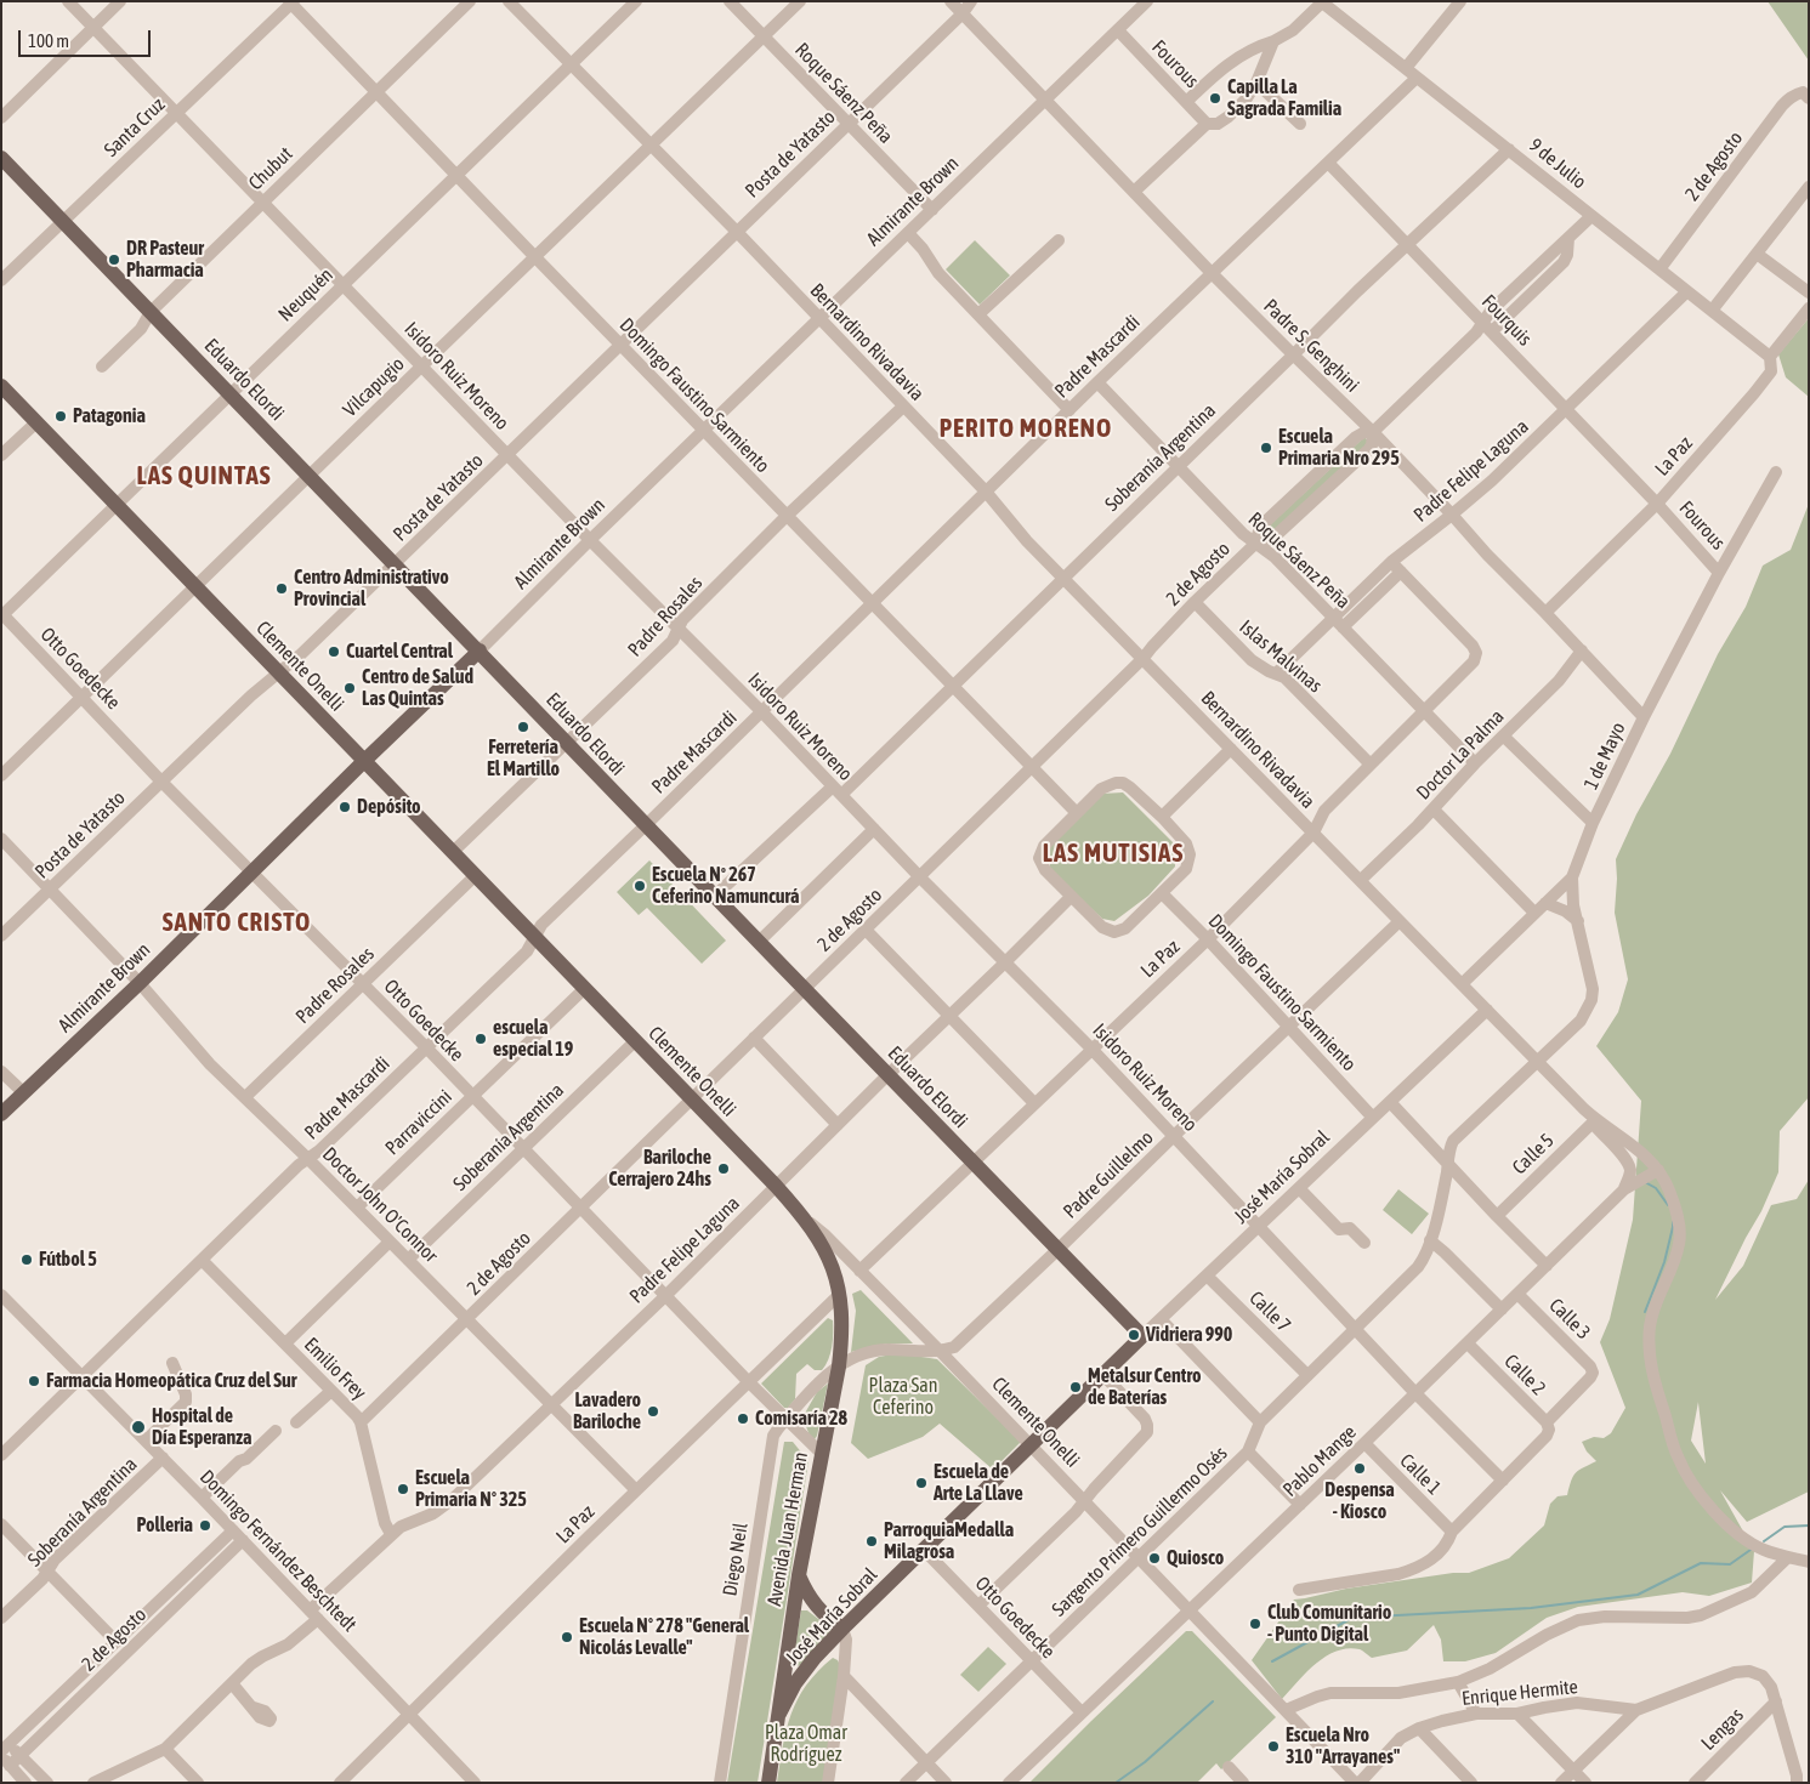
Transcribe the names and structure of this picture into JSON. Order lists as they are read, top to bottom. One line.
{"streets":{"main road":["Almirante Brown","Eduardo Elordi","Clemente Onelli","José María Sobral","Avenida Juan Herman"],"street":["Fourous","Roque Sáenz Peña","Santa Cruz","Posta de Yatasto","9 de Julio","2 de Agosto","Chubut","Neuquén","Fourquis","Bernardino Rivadavia","Padre S. Genghini","Padre Mascardi","Isidoro Ruiz Moreno","Vilcapugio","Domingo Faustino Sarmiento","La Paz","Soberanía Argentina","Padre Felipe Laguna","Padre Rosales","Islas Malvinas","Otto Goedecke","Doctor La Palma","1 de Mayo","Parraviccini","Calle 5","Padre Guillelmo","Doctor John O'Connor","Calle 7","Calle 3","Emilio Frey","Calle 2","Pablo Mange","Calle 1","Sargento Primero Guillermo Osés","Domingo Fernández Beschtedt","Diego Neil","Enrique Hermite","Lengas"]},"crossings":[["Fourous","Almirante Brown"],["Fourous","Fourquis"],["Fourous","La Paz"],["Fourous","1 de Mayo"],["Roque Sáenz Peña","Posta de Yatasto"],["Roque Sáenz Peña","2 de Agosto"],["Roque Sáenz Peña","Almirante Brown"],["Roque Sáenz Peña","Padre Mascardi"],["Roque Sáenz Peña","Vilcapugio"],["Roque Sáenz Peña","La Paz"],["Roque Sáenz Peña","Soberanía Argentina"],["Roque Sáenz Peña","Padre Felipe Laguna"],["Roque Sáenz Peña","Doctor La Palma"],["Santa Cruz","Isidoro Ruiz Moreno"],["Santa Cruz","Eduardo Elordi"],["Santa Cruz","Domingo Faustino Sarmiento"],["Posta de Yatasto","Bernardino Rivadavia"],["Posta de Yatasto","Padre S. Genghini"],["Posta de Yatasto","Isidoro Ruiz Moreno"],["Posta de Yatasto","Eduardo Elordi"],["Posta de Yatasto","Domingo Faustino Sarmiento"],["Posta de Yatasto","Clemente Onelli"],["Posta de Yatasto","Otto Goedecke"],["Posta de Yatasto","Doctor John O'Connor"],["9 de Julio","2 de Agosto"],["9 de Julio","Padre Mascardi"],["9 de Julio","La Paz"],["9 de Julio","Soberanía Argentina"],["9 de Julio","Padre Felipe Laguna"],["2 de Agosto","Fourquis"],["2 de Agosto","Bernardino Rivadavia"],["2 de Agosto","Padre S. Genghini"],["2 de Agosto","Isidoro Ruiz Moreno"],["2 de Agosto","Eduardo Elordi"],["2 de Agosto","Domingo Faustino Sarmiento"],["2 de Agosto","Islas Malvinas"],["2 de Agosto","Clemente Onelli"],["2 de Agosto","Otto Goedecke"],["2 de Agosto","Doctor John O'Connor"],["2 de Agosto","Emilio Frey"],["2 de Agosto","Domingo Fernández Beschtedt"],["Chubut","Isidoro Ruiz Moreno"],["Chubut","Eduardo Elordi"],["Chubut","Domingo Faustino Sarmiento"],["Almirante Brown","Bernardino Rivadavia"],["Almirante Brown","Padre S. Genghini"],["Almirante Brown","Isidoro Ruiz Moreno"],["Almirante Brown","Eduardo Elordi"],["Almirante Brown","Domingo Faustino Sarmiento"],["Almirante Brown","Clemente Onelli"],["Almirante Brown","Otto Goedecke"],["Almirante Brown","Doctor John O'Connor"],["Neuquén","Bernardino Rivadavia"],["Neuquén","Isidoro Ruiz Moreno"],["Neuquén","Eduardo Elordi"],["Neuquén","Domingo Faustino Sarmiento"],["Neuquén","Clemente Onelli"],["Neuquén","Otto Goedecke"],["Fourquis","Padre Mascardi"],["Fourquis","La Paz"],["Fourquis","Soberanía Argentina"],["Fourquis","Padre Felipe Laguna"],["Bernardino Rivadavia","Padre Mascardi"],["Bernardino Rivadavia","Vilcapugio"],["Bernardino Rivadavia","La Paz"],["Bernardino Rivadavia","Soberanía Argentina"],["Bernardino Rivadavia","Padre Rosales"],["Bernardino Rivadavia","Doctor La Palma"],["Bernardino Rivadavia","1 de Mayo"],["Bernardino Rivadavia","Calle 5"],["Bernardino Rivadavia","Padre Guillelmo"],["Bernardino Rivadavia","José María Sobral"],["Bernardino Rivadavia","Pablo Mange"],["Bernardino Rivadavia","Sargento Primero Guillermo Osés"],["Padre S. Genghini","Padre Mascardi"],["Padre S. Genghini","La Paz"],["Padre S. Genghini","Soberanía Argentina"],["Padre S. Genghini","Padre Felipe Laguna"],["Padre S. Genghini","Doctor La Palma"],["Padre S. Genghini","1 de Mayo"],["Padre Mascardi","Isidoro Ruiz Moreno"],["Padre Mascardi","Eduardo Elordi"],["Padre Mascardi","Domingo Faustino Sarmiento"],["Padre Mascardi","Clemente Onelli"],["Padre Mascardi","Otto Goedecke"],["Padre Mascardi","Doctor John O'Connor"],["Padre Mascardi","Emilio Frey"],["Padre Mascardi","Domingo Fernández Beschtedt"],["Isidoro Ruiz Moreno","Vilcapugio"],["Isidoro Ruiz Moreno","La Paz"],["Isidoro Ruiz Moreno","Soberanía Argentina"],["Isidoro Ruiz Moreno","Padre Felipe Laguna"],["Isidoro Ruiz Moreno","Padre Rosales"],["Isidoro Ruiz Moreno","Padre Guillelmo"],["Isidoro Ruiz Moreno","José María Sobral"],["Isidoro Ruiz Moreno","Pablo Mange"],["Isidoro Ruiz Moreno","Sargento Primero Guillermo Osés"],["Eduardo Elordi","Vilcapugio"],["Eduardo Elordi","La Paz"],["Eduardo Elordi","Soberanía Argentina"],["Eduardo Elordi","Padre Felipe Laguna"],["Eduardo Elordi","Padre Rosales"],["Eduardo Elordi","Padre Guillelmo"],["Eduardo Elordi","José María Sobral"],["Vilcapugio","Domingo Faustino Sarmiento"],["Vilcapugio","Clemente Onelli"],["Vilcapugio","Otto Goedecke"],["Domingo Faustino Sarmiento","La Paz"],["Domingo Faustino Sarmiento","Soberanía Argentina"],["Domingo Faustino Sarmiento","Padre Felipe Laguna"],["Domingo Faustino Sarmiento","Padre Rosales"],["Domingo Faustino Sarmiento","Padre Guillelmo"],["Domingo Faustino Sarmiento","José María Sobral"],["La Paz","Islas Malvinas"],["La Paz","Clemente Onelli"],["La Paz","Otto Goedecke"],["La Paz","Doctor John O'Connor"],["La Paz","Avenida Juan Herman"],["La Paz","Domingo Fernández Beschtedt"],["Soberanía Argentina","Clemente Onelli"],["Soberanía Argentina","Otto Goedecke"],["Soberanía Argentina","Doctor John O'Connor"],["Soberanía Argentina","Domingo Fernández Beschtedt"],["Padre Felipe Laguna","Islas Malvinas"],["Padre Felipe Laguna","Clemente Onelli"],["Padre Felipe Laguna","Otto Goedecke"],["Padre Felipe Laguna","Doctor John O'Connor"],["Padre Felipe Laguna","Emilio Frey"],["Padre Felipe Laguna","Domingo Fernández Beschtedt"],["Padre Rosales","Clemente Onelli"],["Padre Rosales","Otto Goedecke"],["Padre Rosales","Doctor John O'Connor"],["Clemente Onelli","Parraviccini"],["Clemente Onelli","Padre Guillelmo"],["Clemente Onelli","José María Sobral"],["Clemente Onelli","Pablo Mange"],["Clemente Onelli","Avenida Juan Herman"],["Clemente Onelli","Sargento Primero Guillermo Osés"],["Clemente Onelli","Enrique Hermite"],["Otto Goedecke","Parraviccini"],["Otto Goedecke","José María Sobral"],["Otto Goedecke","Pablo Mange"],["Otto Goedecke","Avenida Juan Herman"],["Otto Goedecke","Sargento Primero Guillermo Osés"],["Otto Goedecke","Diego Neil"],["1 de Mayo","Sargento Primero Guillermo Osés"],["Parraviccini","Doctor John O'Connor"],["José María Sobral","Calle 7"],["José María Sobral","Avenida Juan Herman"],["Calle 7","Sargento Primero Guillermo Osés"],["Calle 3","Calle 2"],["Calle 3","Pablo Mange"],["Calle 2","Pablo Mange"],["Pablo Mange","Calle 1"],["Avenida Juan Herman","Diego Neil"],["Enrique Hermite","Lengas"]],"districts":["PERITO MORENO","LAS QUINTAS","LAS MUTISIAS","SANTO CRISTO"],"parks":["Plaza San Ceferino","Plaza Omar Rodríguez"],"places":["Capilla La Sagrada Familia","DR Pasteur Pharmacia","Patagonia","Escuela Primaria Nro 295","Centro Administrativo Provincial","Cuartel Central","Centro de Salud Las Quintas","Ferretería El Martillo","Depósito","Escuela Nº 267 Ceferino Namuncurá","escuela especial 19","Bariloche Cerrajero 24hs","Fútbol 5","Vidriera 990","Farmacia Homeopática Cruz del Sur","Metalsur Centro de Baterías","Lavadero Bariloche","Comisaría 28","Hospital de Día Esperanza","Despensa - Kiosco","Escuela de Arte La Llave","Escuela Primaria N° 325","Polleria","ParroquiaMedalla Milagrosa","Quiosco","Club Comunitario - Punto Digital","Escuela N° 278 \"General Nicolás Levalle\"","Escuela Nro 310 \"Arrayanes\""],"scale_bar":"100 m"}
